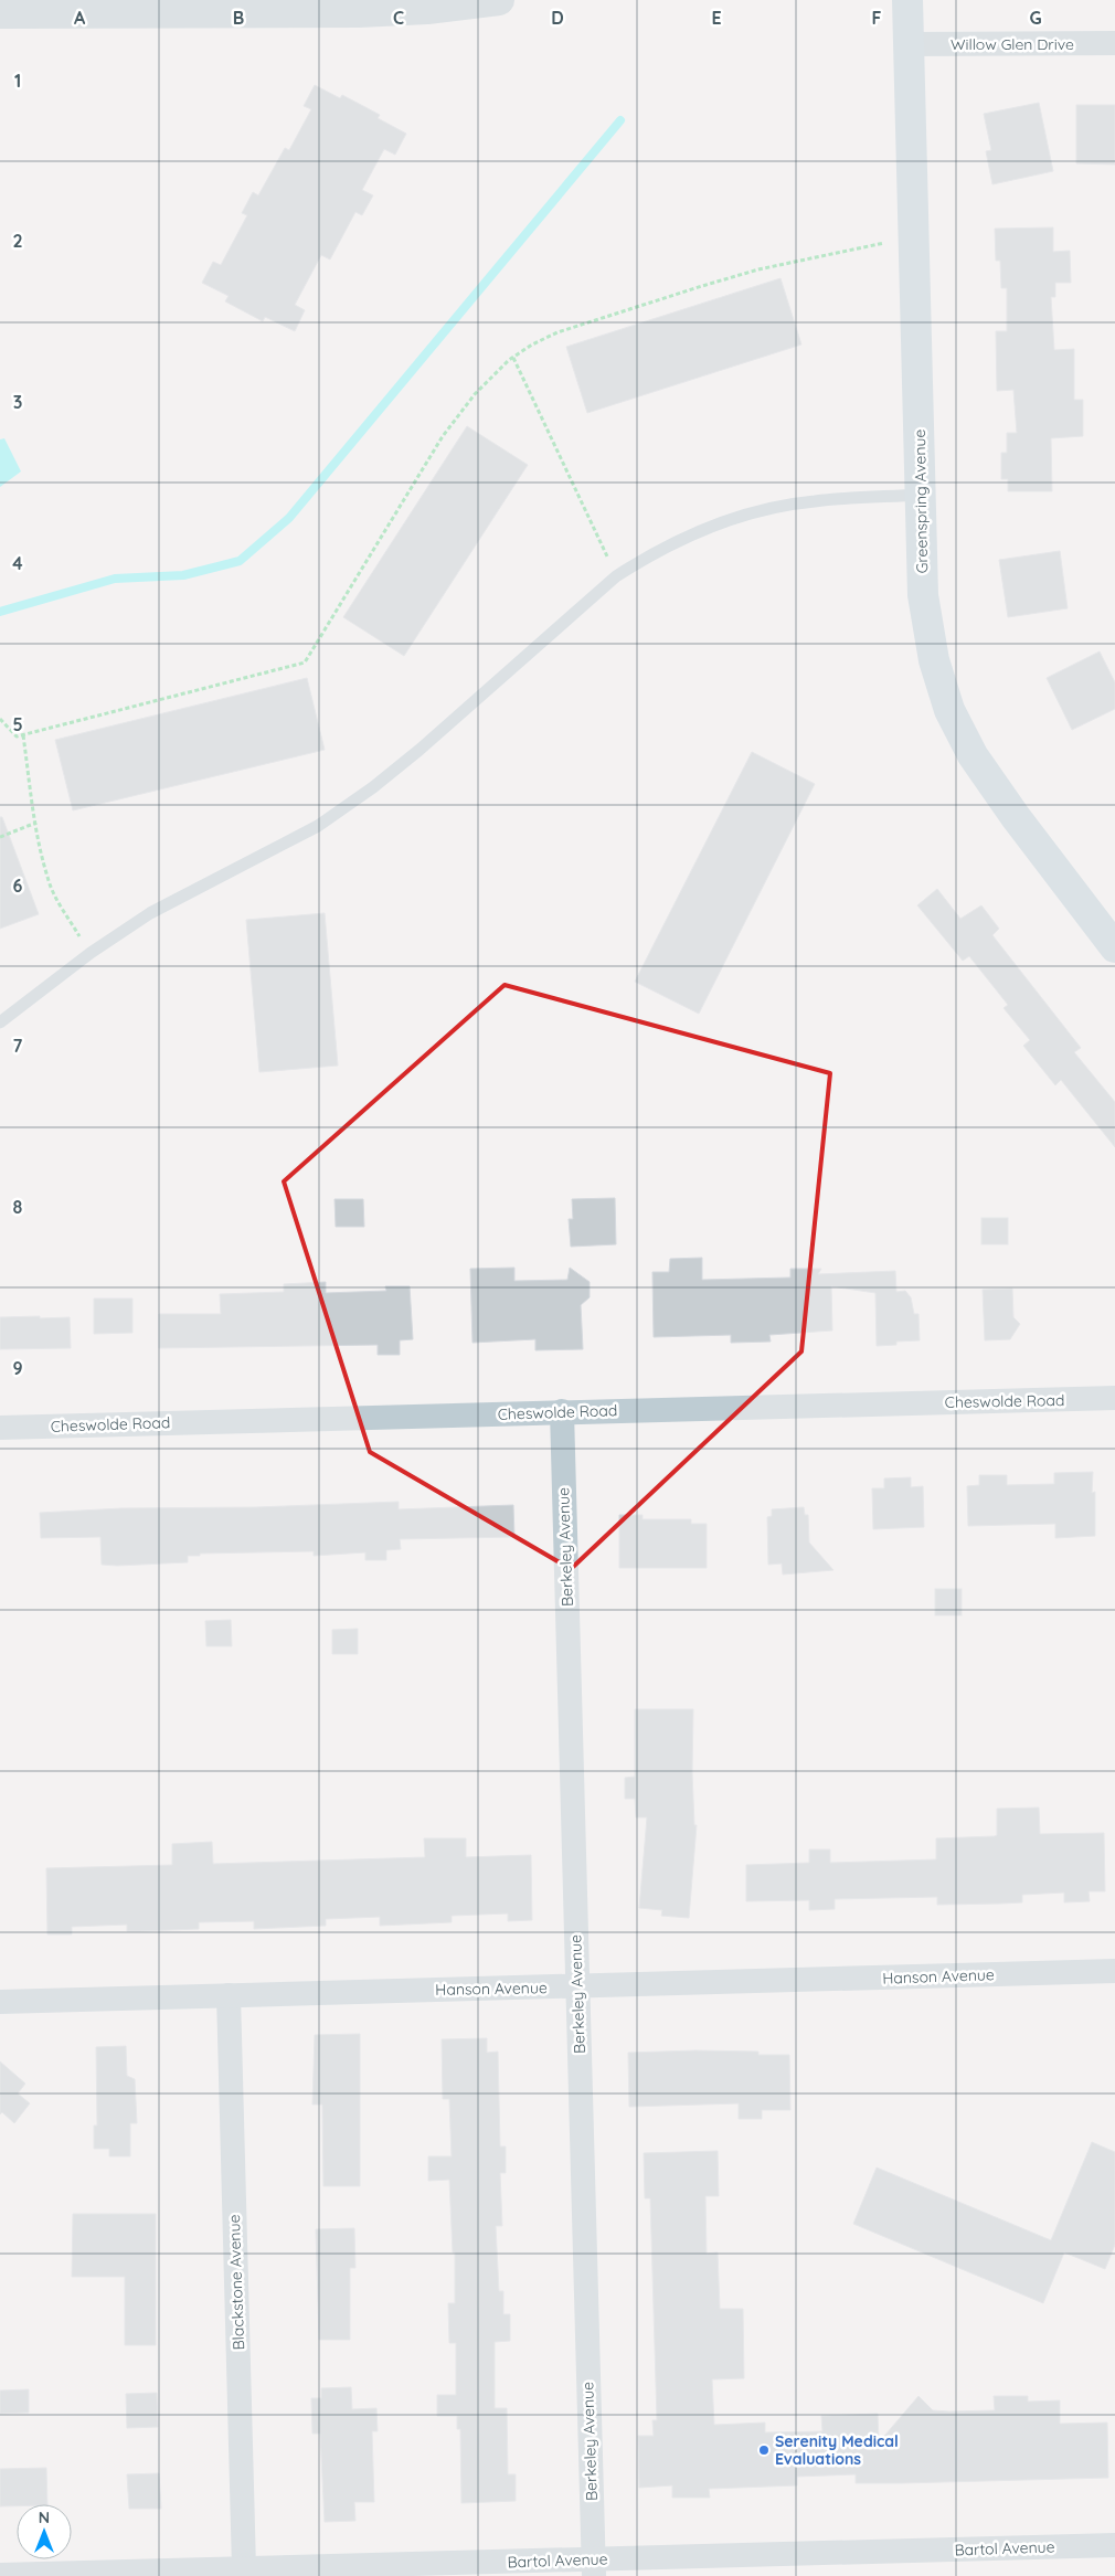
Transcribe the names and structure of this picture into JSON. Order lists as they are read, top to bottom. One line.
{"streets":{"main road":["Greenspring Avenue"],"street":["Willow Glen Drive","Cheswolde Road","Berkeley Avenue","Hanson Avenue","Blackstone Avenue","Bartol Avenue"]},"crossings":[["Willow Glen Drive","Greenspring Avenue"],["Cheswolde Road","Berkeley Avenue"],["Berkeley Avenue","Hanson Avenue"],["Berkeley Avenue","Bartol Avenue"],["Hanson Avenue","Blackstone Avenue"],["Blackstone Avenue","Bartol Avenue"]],"places":["Serenity Medical Evaluations"],"north":"top","grid":{"columns":["A","B","C","D","E","F","G"],"rows":["1","2","3","4","5","6","7","8","9"]}}
